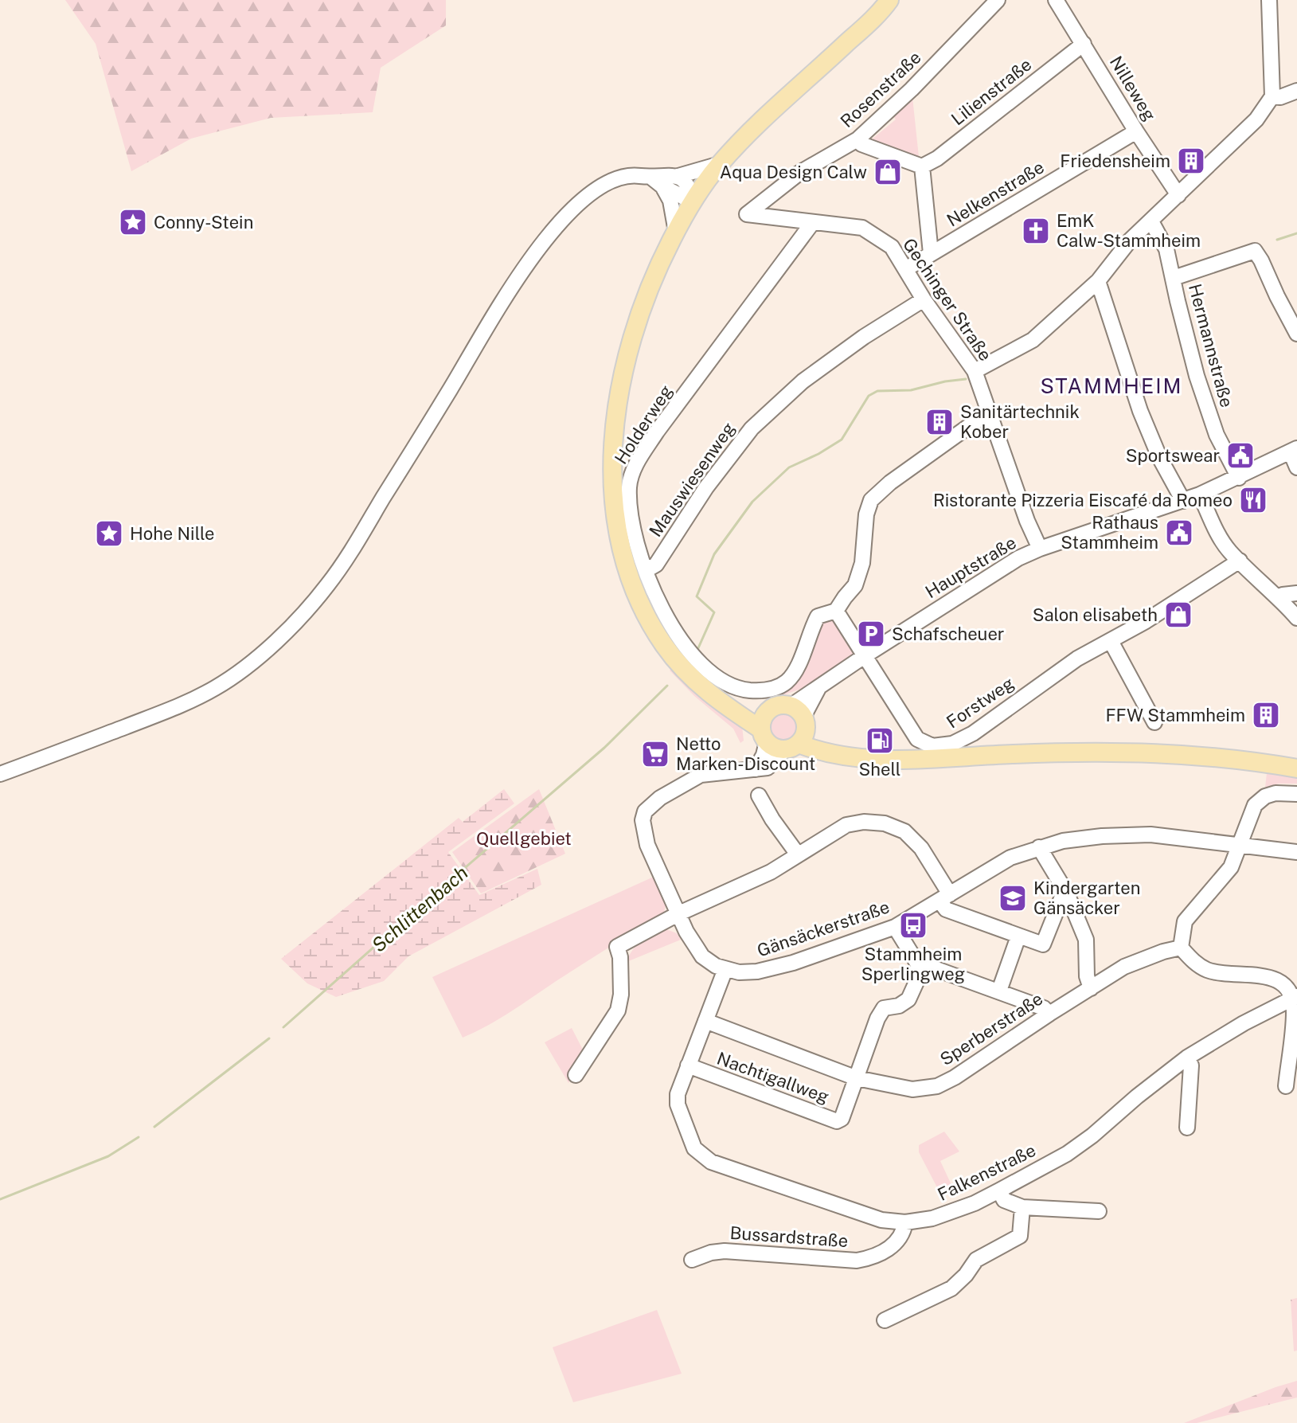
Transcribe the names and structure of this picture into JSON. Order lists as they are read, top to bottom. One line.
{"streets":{"street":["Nilleweg","Rosenstraße","Lilienstraße","Nelkenstraße","Gechinger Straße","Hermannstraße","Holderweg","Mauswiesenweg","Hauptstraße","Forstweg","Gänsäckerstraße","Sperberstraße","Nachtigallweg","Falkenstraße","Bussardstraße"]},"crossings":[["Nilleweg","Lilienstraße"],["Nilleweg","Nelkenstraße"],["Rosenstraße","Gechinger Straße"],["Nelkenstraße","Gechinger Straße"],["Gechinger Straße","Holderweg"],["Gechinger Straße","Mauswiesenweg"],["Gechinger Straße","Hauptstraße"],["Hermannstraße","Hauptstraße"],["Holderweg","Mauswiesenweg"],["Holderweg","Forstweg"],["Hauptstraße","Forstweg"],["Hauptstraße","Gänsäckerstraße"],["Gänsäckerstraße","Falkenstraße"],["Sperberstraße","Nachtigallweg"],["Sperberstraße","Falkenstraße"],["Nachtigallweg","Falkenstraße"],["Falkenstraße","Bussardstraße"]],"districts":["STAMMHEIM"],"water":["Schlittenbach"],"parks":["Quellgebiet"],"places":{"building":["Friedensheim","Sanitärtechnik Kober","FFW Stammheim"],"shop":["Aqua Design Calw","Salon elisabeth"],"place":["Conny-Stein","Hohe Nille"],"church":["EmK Calw-Stammheim"],"public building":["Sportswear","Rathaus Stammheim"],"restaurant":["Ristorante Pizzeria Eiscafé da Romeo"],"parking":["Schafscheuer"],"fuel station":["Shell"],"supermarket":["Netto Marken-Discount"],"school or university":["Kindergarten Gänsäcker"],"bus stop":["Stammheim Sperlingweg"]}}
